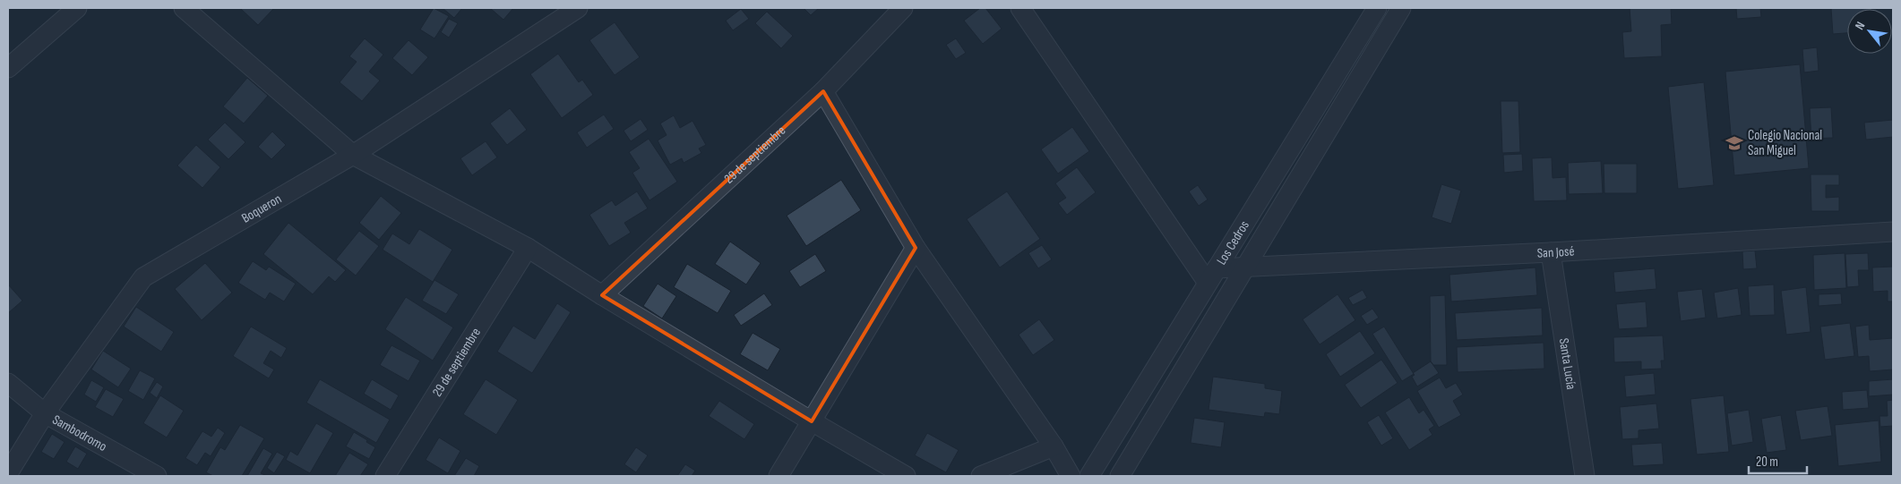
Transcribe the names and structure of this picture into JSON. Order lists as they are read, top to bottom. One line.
{"streets":{"street":["29 de septiembre","Boqueron","Los Cedros","San José","Santa Lucía","Sambodromo"]},"crossings":[["Boqueron","Sambodromo"],["Los Cedros","San José"],["San José","Santa Lucía"]],"places":{"school or university":["Colegio Nacional San Miguel"]},"scale_bar":"20 m","north":"top left"}
